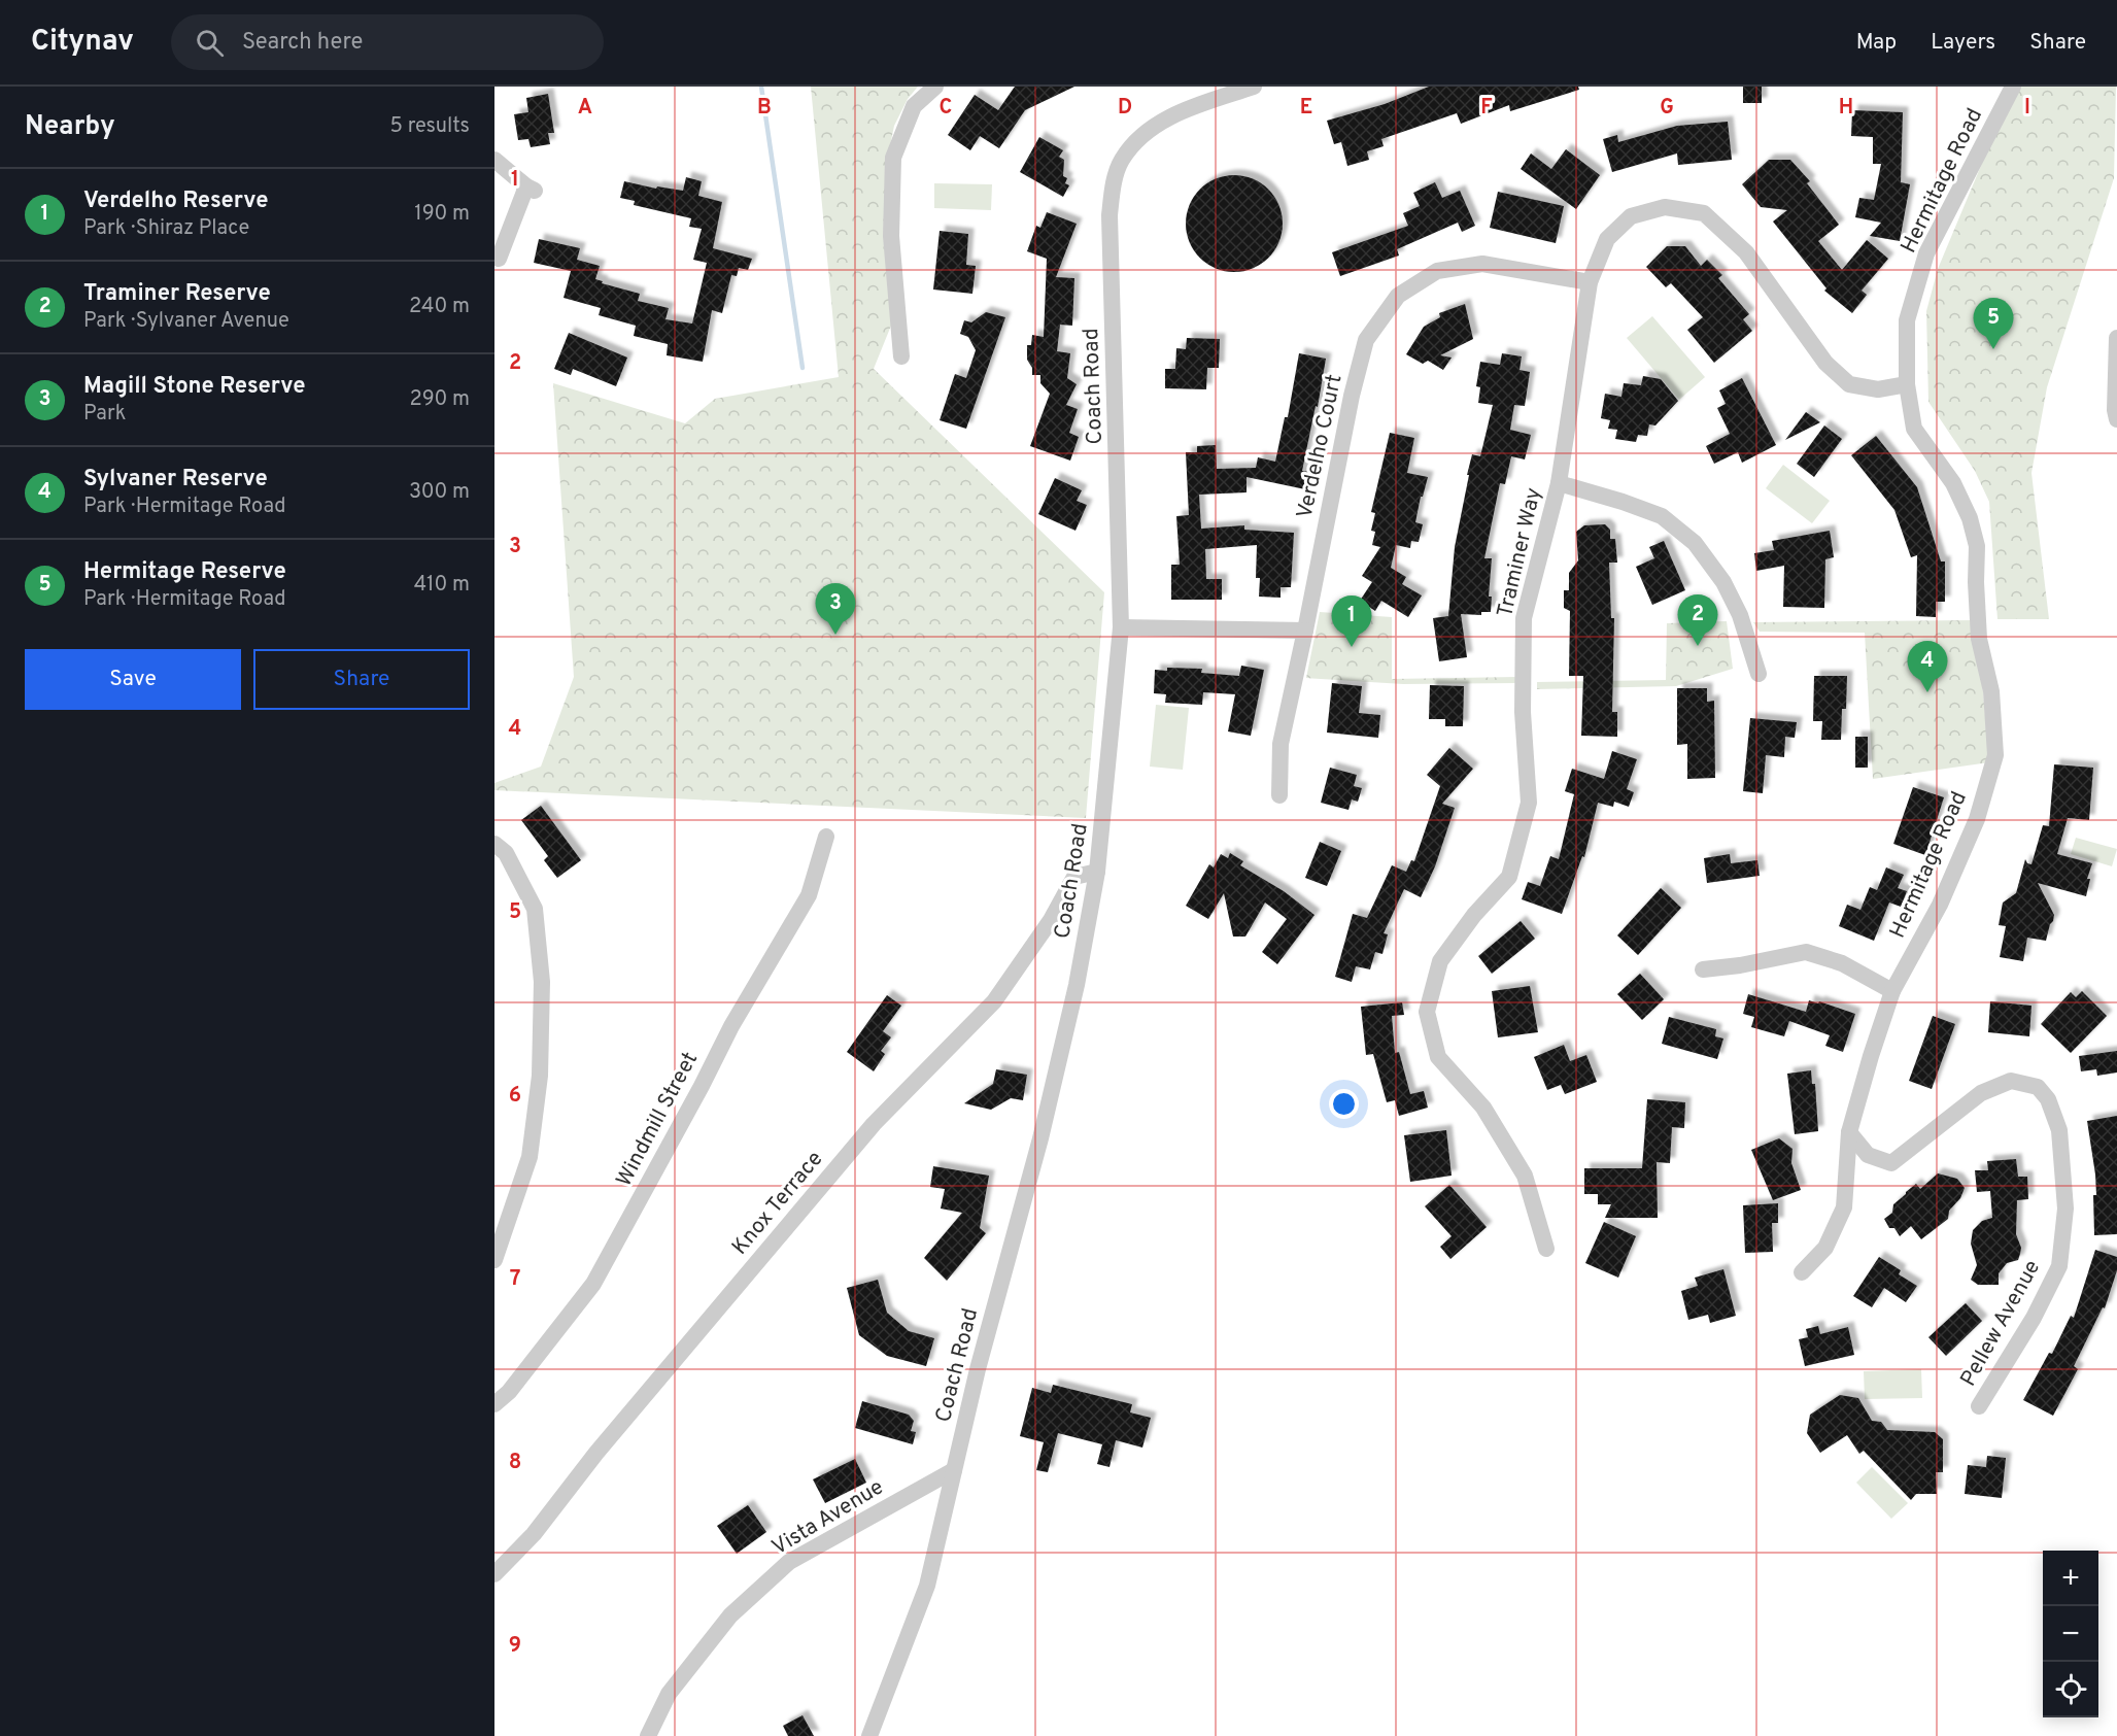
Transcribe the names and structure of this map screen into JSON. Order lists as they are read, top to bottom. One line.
{"streets":{"street":["Hermitage Road","Coach Road","Verdelho Court","Traminer Way","Windmill Street","Knox Terrace","Pellew Avenue","Vista Avenue"]},"crossings":[["Hermitage Road","Traminer Way"],["Hermitage Road","Pellew Avenue"],["Coach Road","Knox Terrace"],["Coach Road","Vista Avenue"],["Verdelho Court","Traminer Way"]],"page":{"header":"Citynav","search":"Search here","nav":["Map","Layers","Share"],"heading":["Nearby","5 results"],"list":[{"mark":"1","name":"Verdelho Reserve","note":"Park · Shiraz Place","value":"190 m"},{"mark":"2","name":"Traminer Reserve","note":"Park · Sylvaner Avenue","value":"240 m"},{"mark":"3","name":"Magill Stone Reserve","note":"Park","value":"290 m"},{"mark":"4","name":"Sylvaner Reserve","note":"Park · Hermitage Road","value":"300 m"},{"mark":"5","name":"Hermitage Reserve","note":"Park · Hermitage Road","value":"410 m"}],"pins":["5","3","2","1","4"],"buttons":["Save","Share"],"map_buttons":["+","−"]},"grid":{"columns":["A","B","C","D","E","F","G","H","I"],"rows":["1","2","3","4","5","6","7","8","9"]}}
